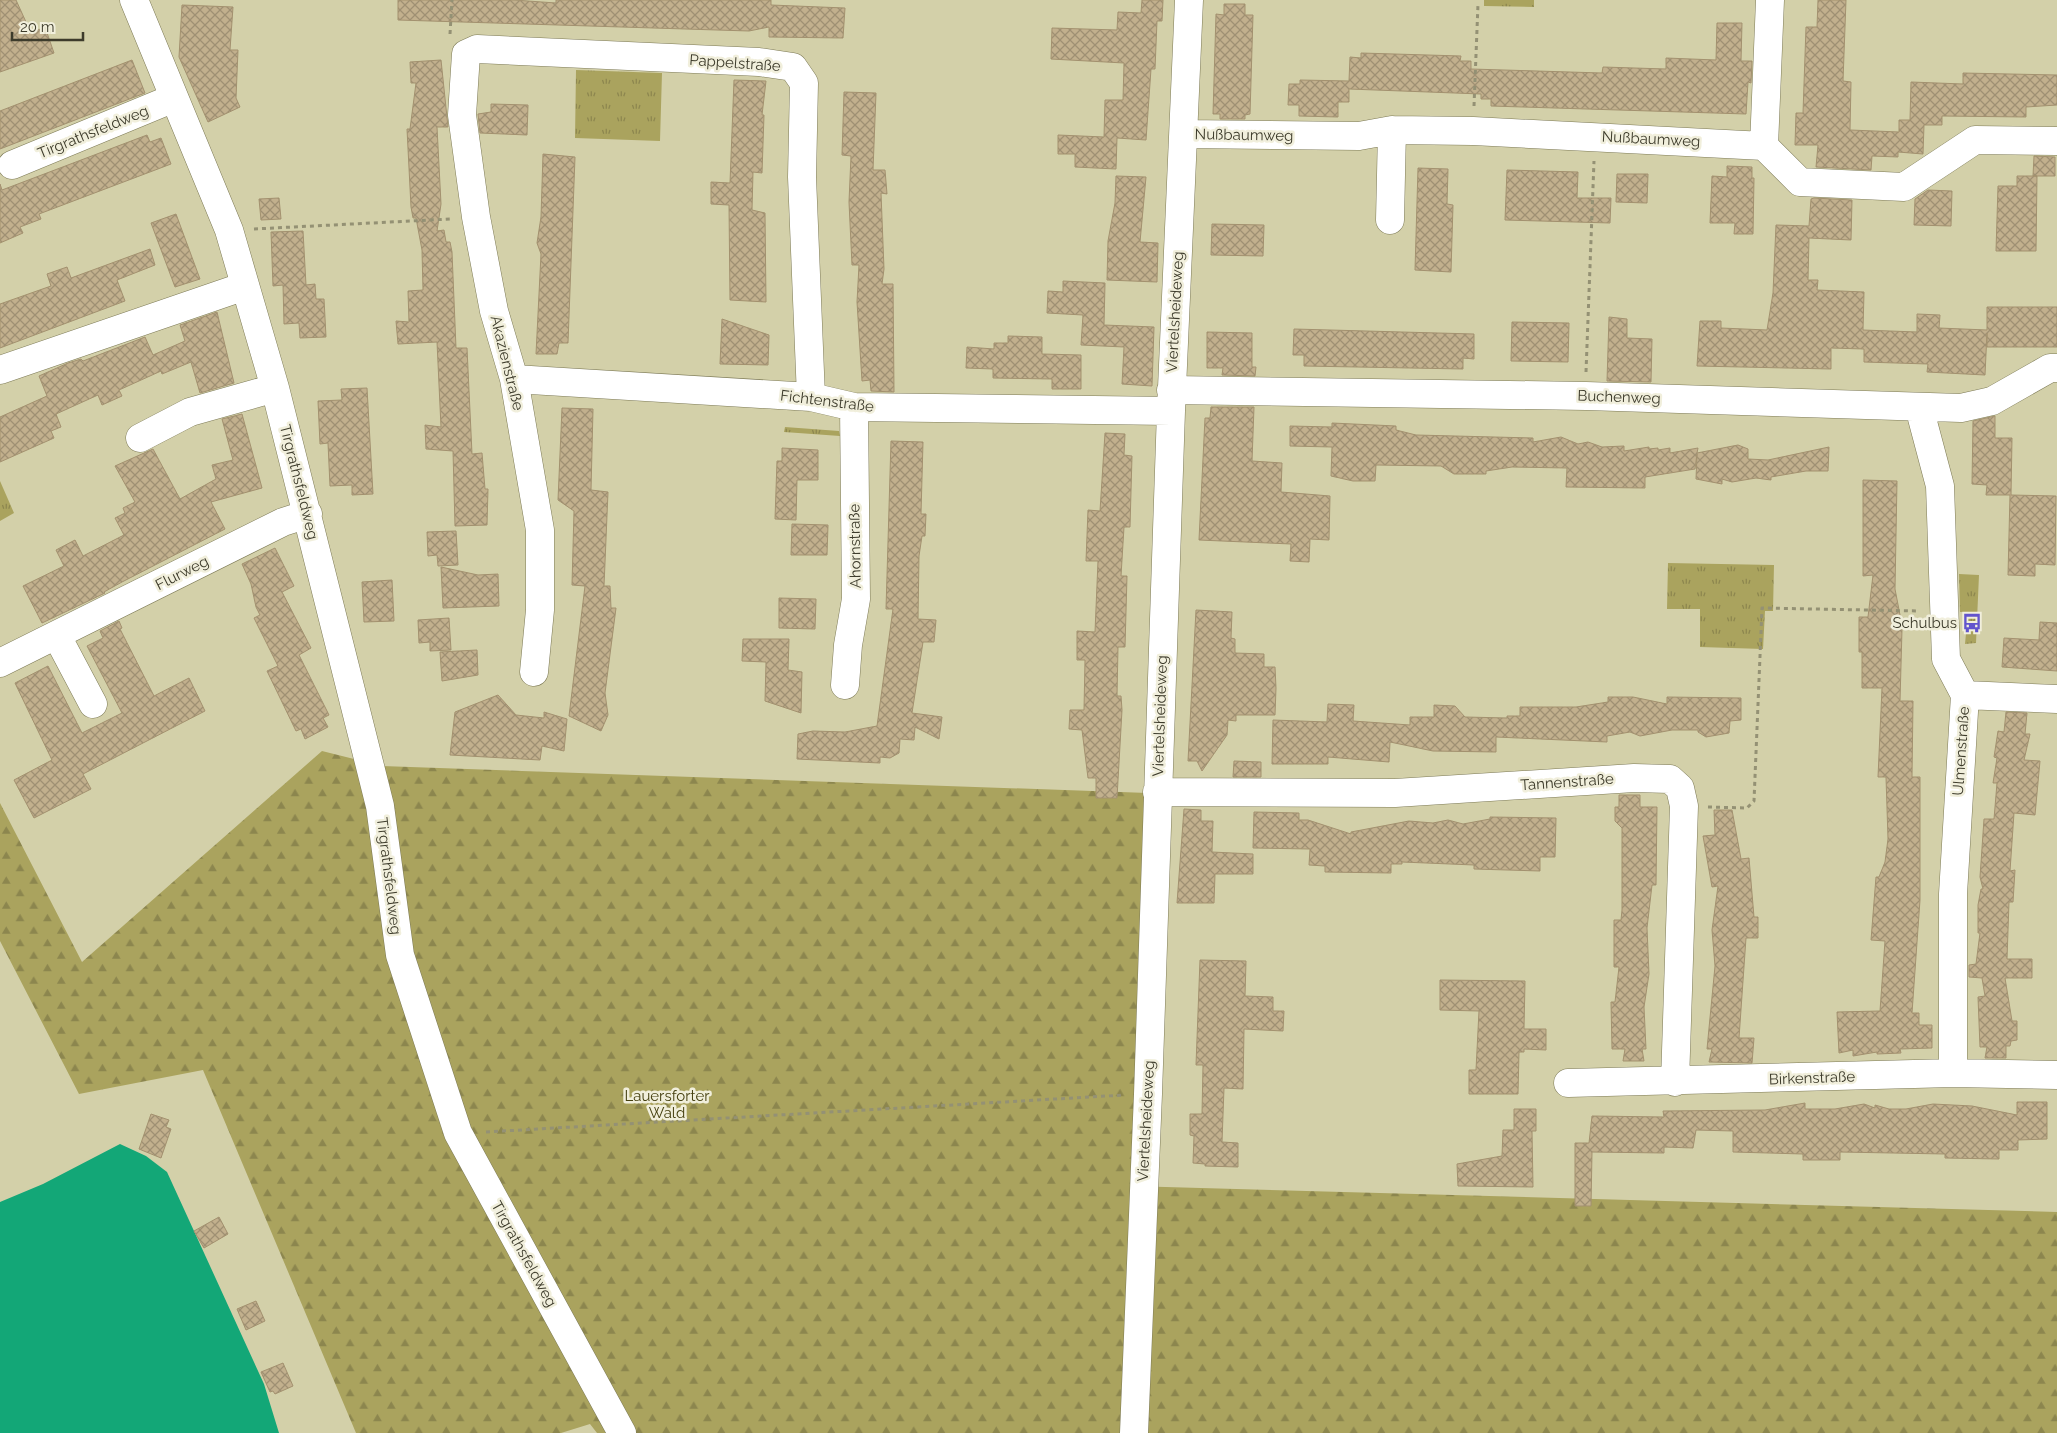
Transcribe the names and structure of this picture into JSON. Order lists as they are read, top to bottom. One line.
{"streets":{"street":["Pappelstraße","Tirgrathsfeldweg","Nußbaumweg","Viertelsheideweg","Akazienstraße","Buchenweg","Fichtenstraße","Ahornstraße","Flurweg","Ulmenstraße","Tannenstraße","Birkenstraße"]},"crossings":[["Pappelstraße","Akazienstraße"],["Pappelstraße","Fichtenstraße"],["Tirgrathsfeldweg","Flurweg"],["Nußbaumweg","Viertelsheideweg"],["Viertelsheideweg","Buchenweg"],["Viertelsheideweg","Fichtenstraße"],["Viertelsheideweg","Tannenstraße"],["Akazienstraße","Fichtenstraße"],["Buchenweg","Fichtenstraße"],["Buchenweg","Ulmenstraße"],["Fichtenstraße","Ahornstraße"],["Ulmenstraße","Birkenstraße"],["Tannenstraße","Birkenstraße"]],"parks":["Lauersforter Wald"],"places":{"bus stop":["Schulbus"]},"scale_bar":"20 m"}
